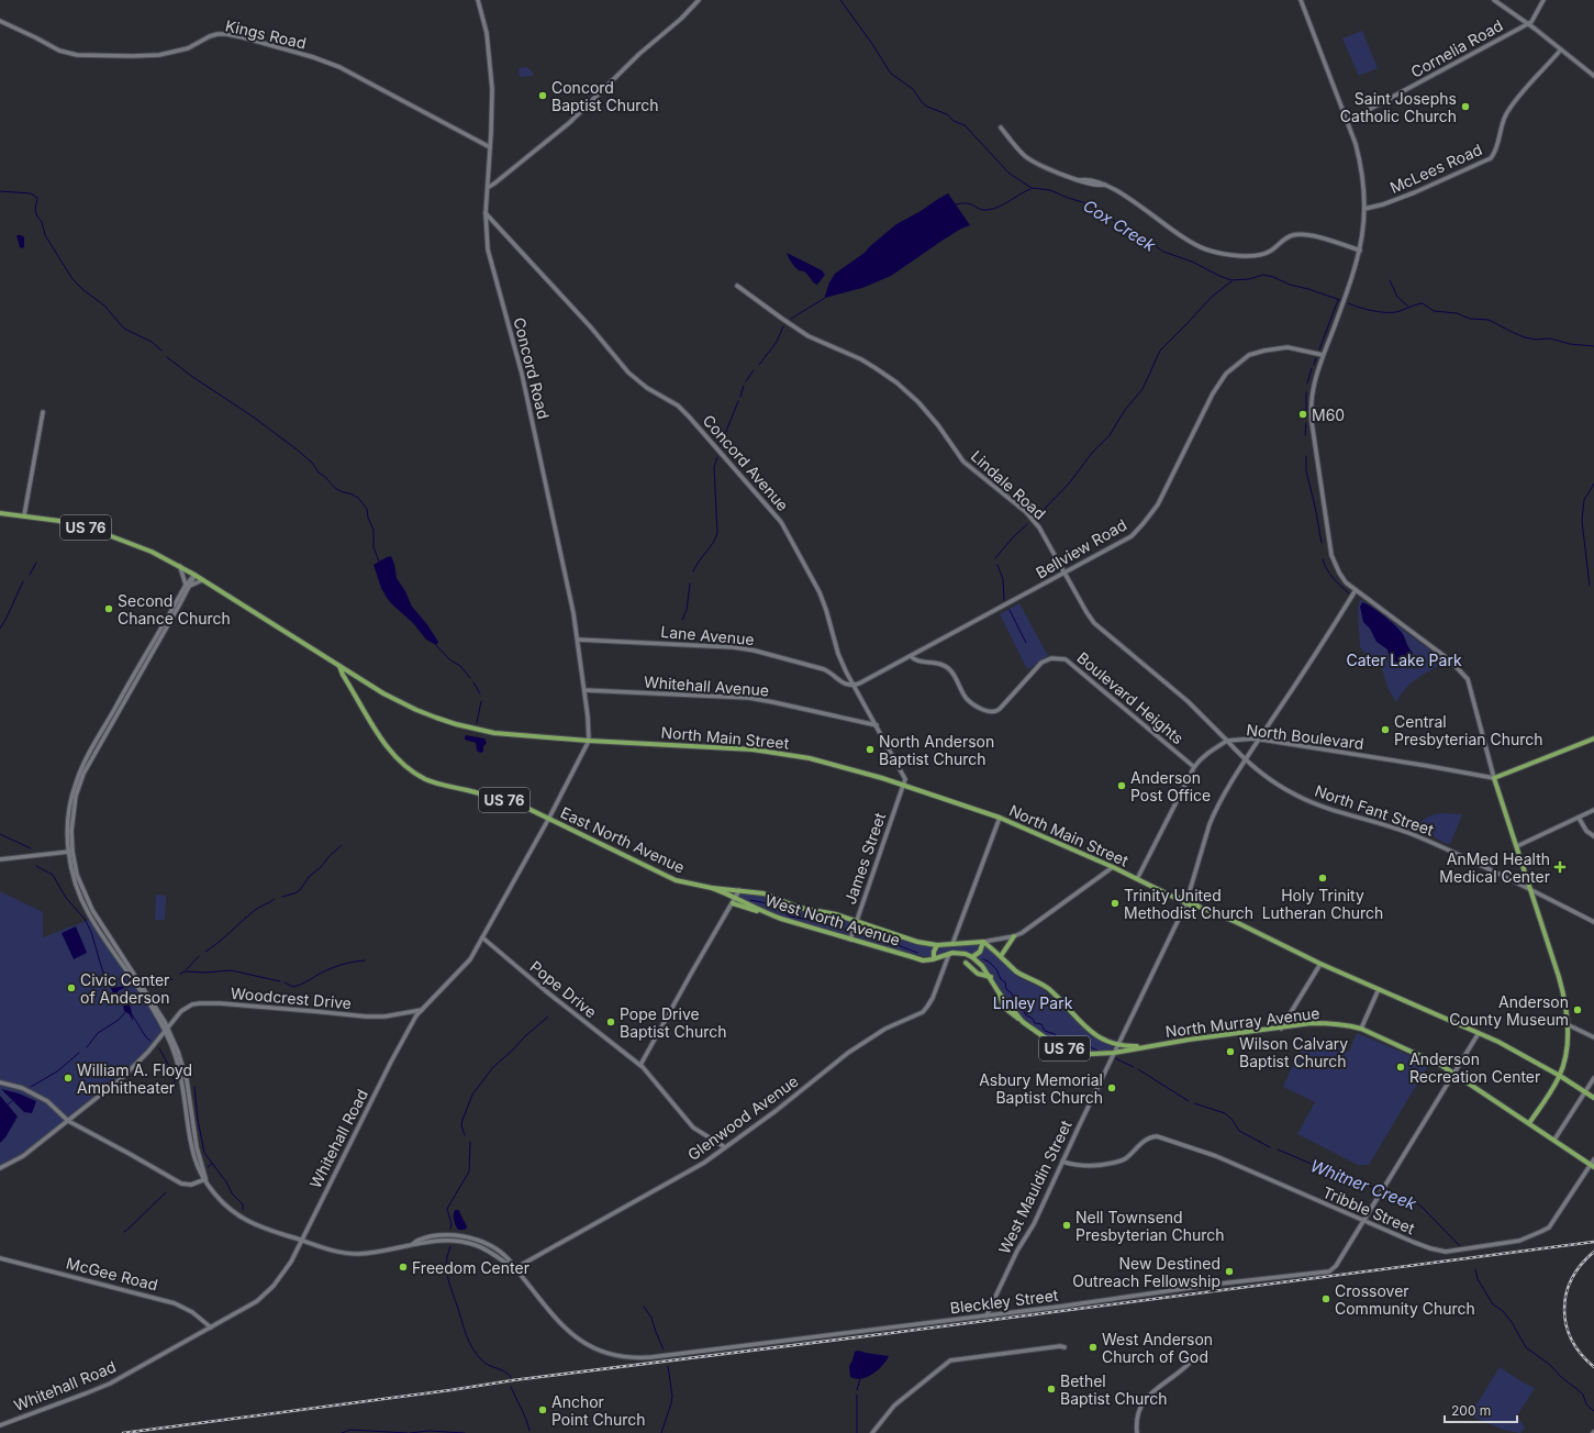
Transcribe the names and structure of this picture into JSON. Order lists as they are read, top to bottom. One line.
{"streets":{"main road":["US 76","North Main Street","East North Avenue","West North Avenue","North Murray Avenue"],"street":["Kings Road","Cornelia Road","McLees Road","Concord Road","Concord Avenue","Lindale Road","Bellview Road","Lane Avenue","Whitehall Avenue","Boulevard Heights","North Boulevard","North Fant Street","James Street","Pope Drive","Woodcrest Drive","Glenwood Avenue","Whitehall Road","West Mauldin Street","Tribble Street","McGee Road","Bleckley Street"]},"crossings":[["Kings Road","Concord Road"],["Concord Road","Concord Avenue"],["Concord Road","Lane Avenue"],["Concord Road","Whitehall Avenue"],["Concord Road","North Main Street"],["Concord Road","Whitehall Road"],["Concord Avenue","Bellview Road"],["Concord Avenue","Lane Avenue"],["Concord Avenue","Whitehall Avenue"],["Concord Avenue","North Main Street"],["Concord Avenue","James Street"],["Lindale Road","Bellview Road"],["Lindale Road","North Boulevard"],["Lindale Road","North Fant Street"],["US 76","North Main Street"],["US 76","East North Avenue"],["US 76","West North Avenue"],["US 76","North Murray Avenue"],["US 76","Glenwood Avenue"],["US 76","West Mauldin Street"],["Bellview Road","Lane Avenue"],["Bellview Road","Boulevard Heights"],["Boulevard Heights","North Boulevard"],["North Boulevard","North Main Street"],["North Boulevard","North Fant Street"],["North Boulevard","West Mauldin Street"],["North Main Street","East North Avenue"],["North Main Street","James Street"],["North Main Street","Whitehall Road"],["North Main Street","West Mauldin Street"],["North Main Street","Bleckley Street"],["North Fant Street","West Mauldin Street"],["East North Avenue","James Street"],["East North Avenue","West North Avenue"],["East North Avenue","Whitehall Road"],["James Street","West North Avenue"],["West North Avenue","Glenwood Avenue"],["Pope Drive","Glenwood Avenue"],["Pope Drive","Whitehall Road"],["Woodcrest Drive","Whitehall Road"],["Woodcrest Drive","Bleckley Street"],["North Murray Avenue","West Mauldin Street"],["North Murray Avenue","Tribble Street"],["North Murray Avenue","Bleckley Street"],["Glenwood Avenue","Bleckley Street"],["Whitehall Road","McGee Road"],["Whitehall Road","Bleckley Street"],["West Mauldin Street","Tribble Street"],["West Mauldin Street","Bleckley Street"],["Tribble Street","Bleckley Street"]],"water":["Cox Creek","Whitner Creek"],"parks":["Cater Lake Park","Linley Park"],"places":{"other":["Concord Baptist Church","Saint Josephs Catholic Church","M60","Second Chance Church","Central Presbyterian Church","North Anderson Baptist Church","Anderson Post Office","Holy Trinity Lutheran Church","Trinity United Methodist Church","Civic Center of Anderson","Anderson County Museum","Pope Drive Baptist Church","Wilson Calvary Baptist Church","Anderson Recreation Center","William A. Floyd Amphitheater","Asbury Memorial Baptist Church","Nell Townsend Presbyterian Church","Freedom Center","New Destined Outreach Fellowship","Crossover Community Church","West Anderson Church of God","Bethel Baptist Church","Anchor Point Church"],"health":["AnMed Health Medical Center"]},"scale_bar":"200 m"}
